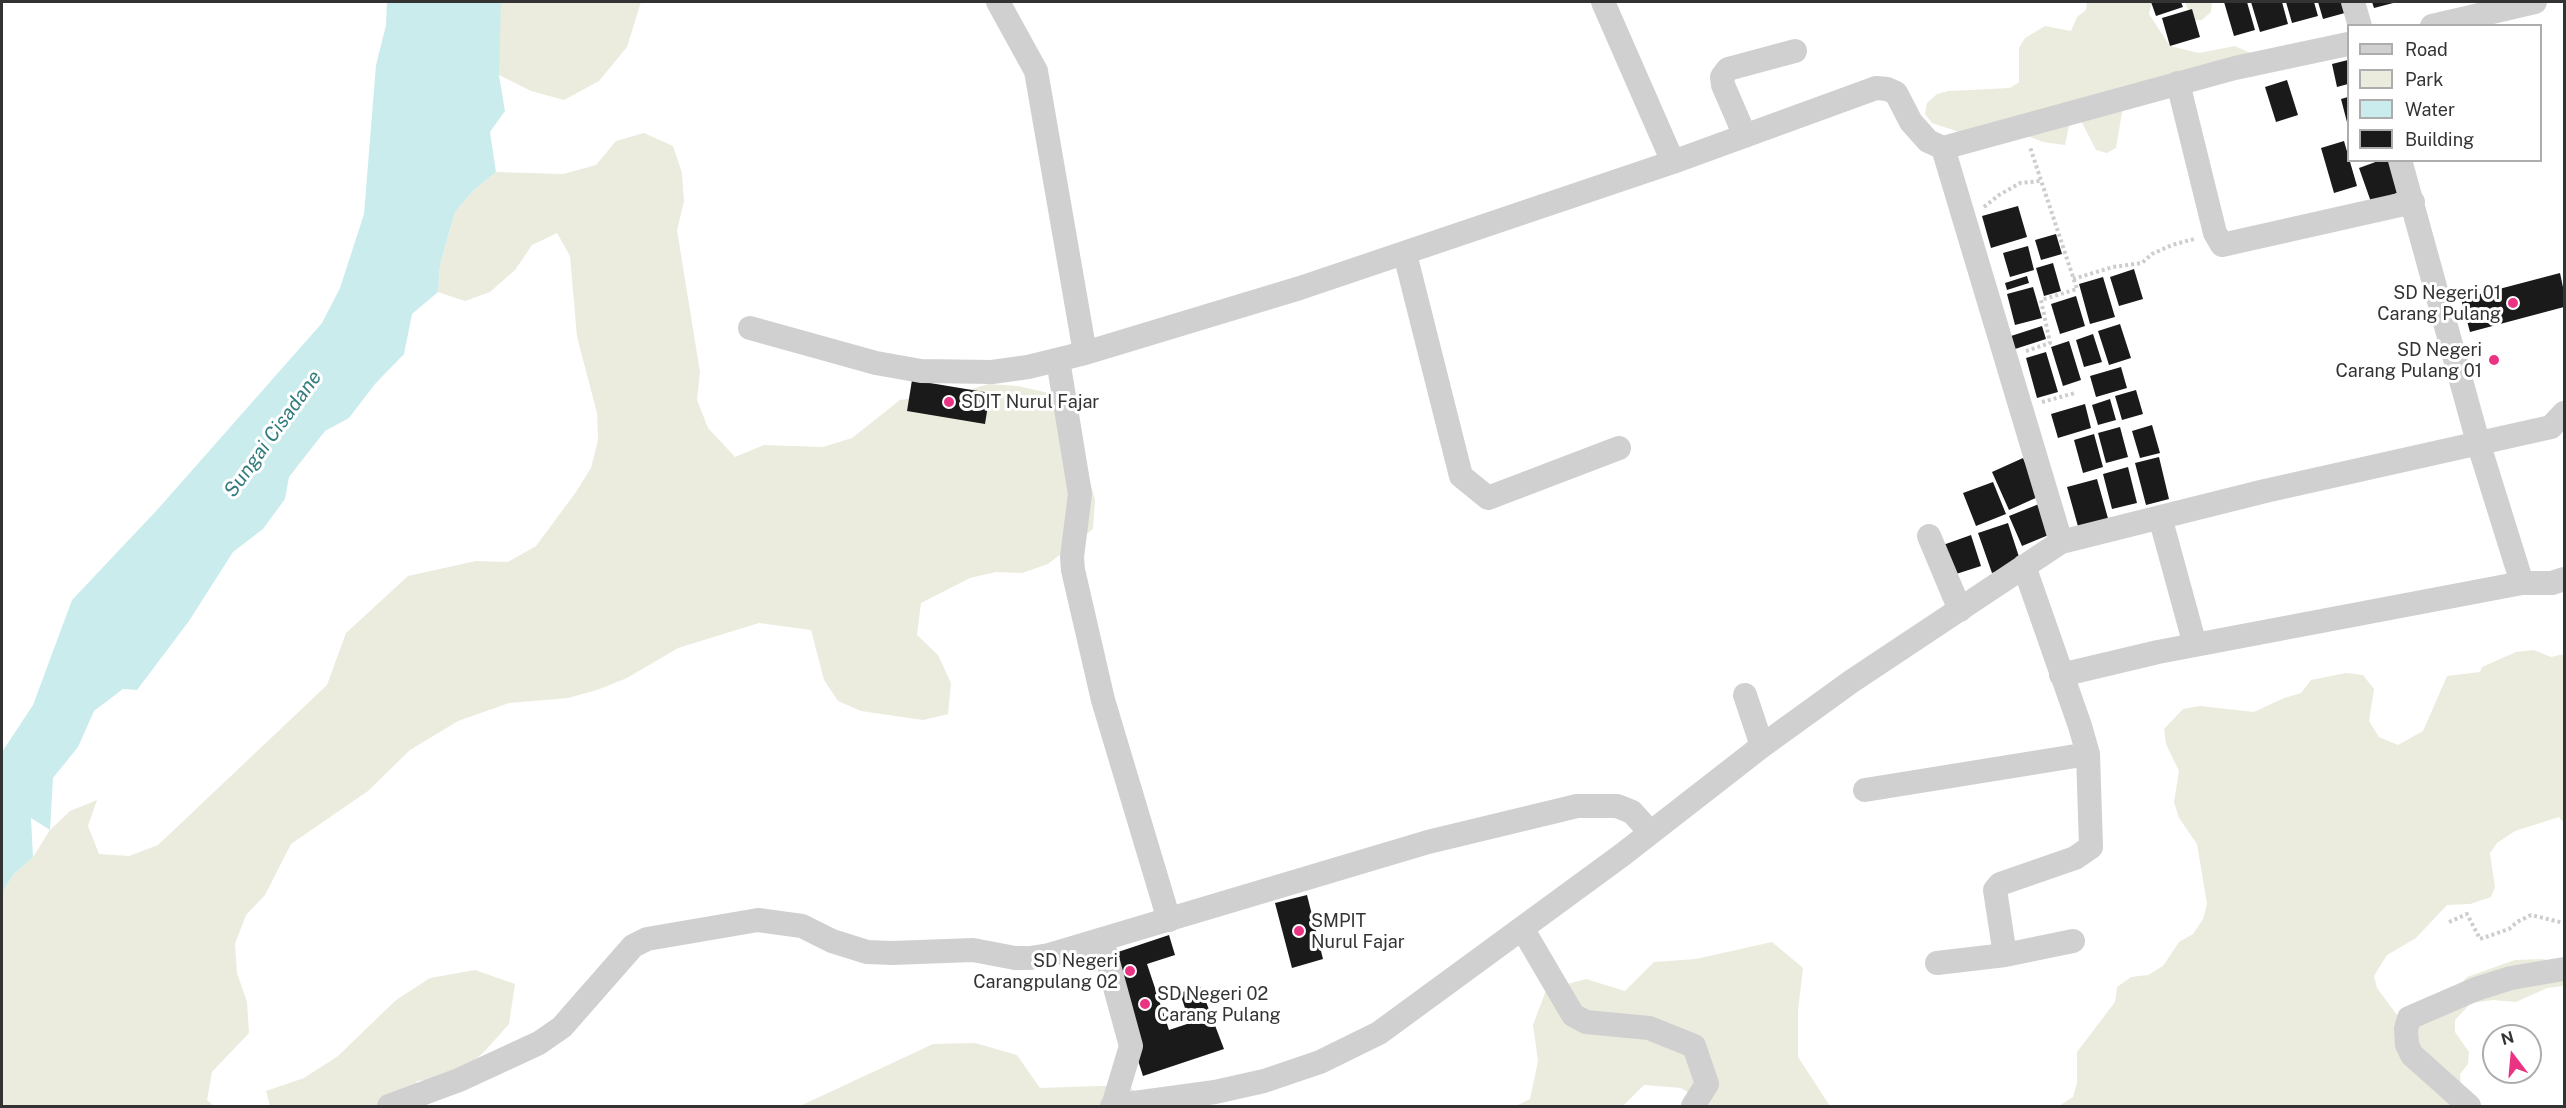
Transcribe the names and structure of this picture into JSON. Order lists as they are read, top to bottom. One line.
{"water":["Sungai Cisadane"],"places":["SD Negeri 01 Carang Pulang","SD Negeri Carang Pulang 01","SDIT Nurul Fajar","SMPIT Nurul Fajar","SD Negeri Carangpulang 02","SD Negeri 02 Carang Pulang"],"legend":["Road","Park","Water","Building"],"north":"top"}
